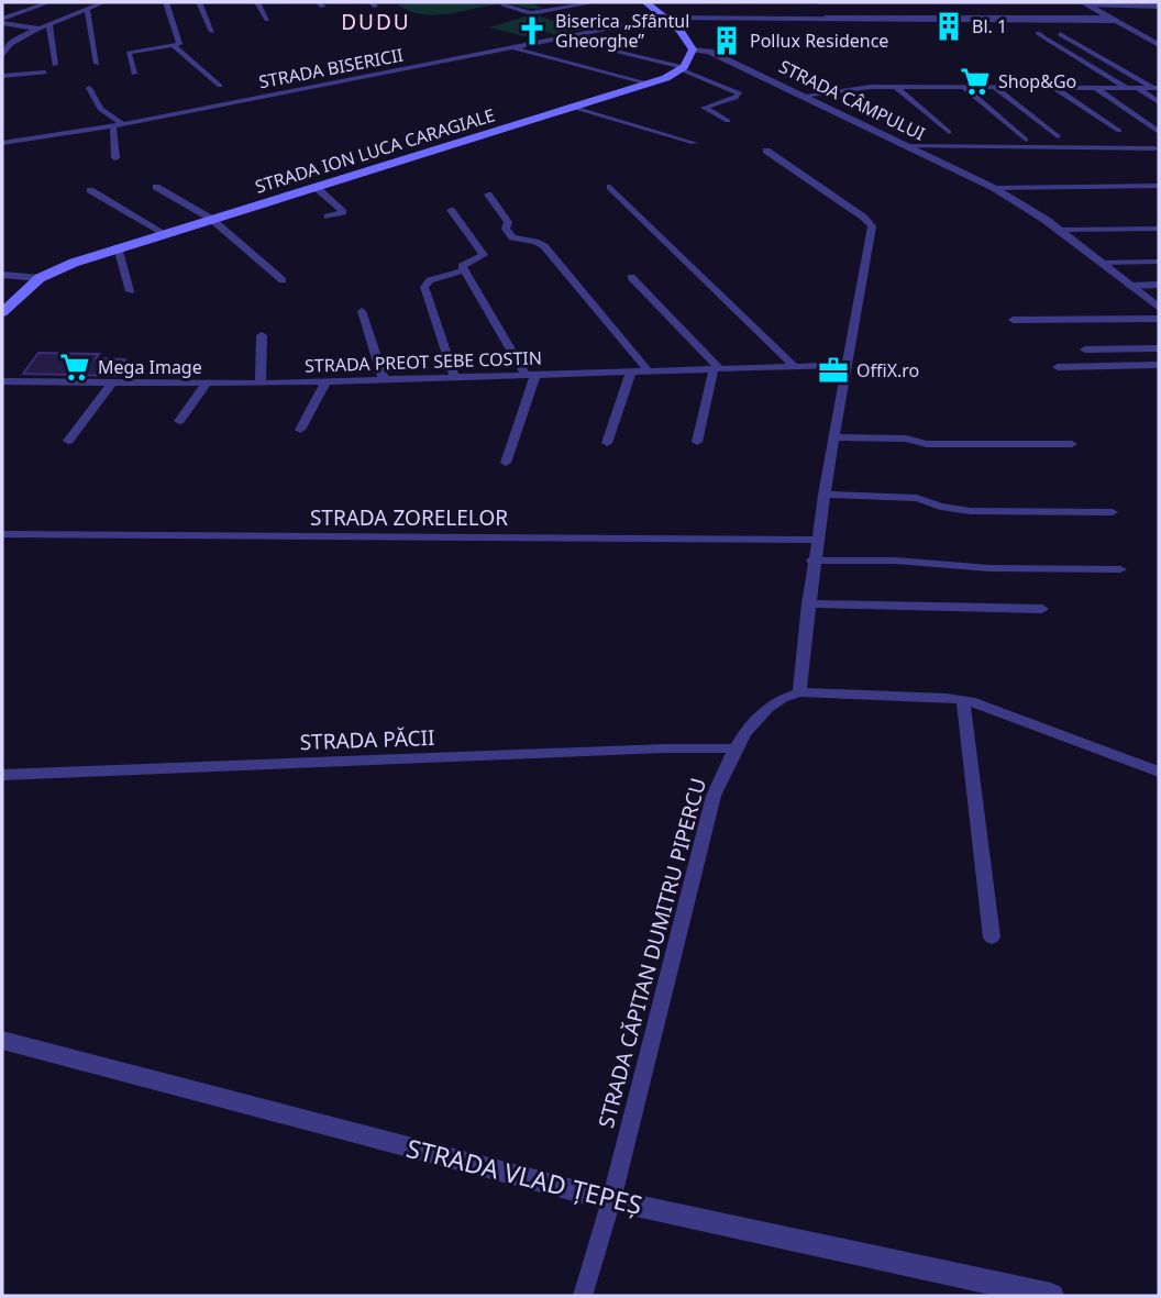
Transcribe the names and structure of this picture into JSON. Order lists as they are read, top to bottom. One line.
{"streets":{"main road":["STRADA ION LUCA CARAGIALE"],"street":["STRADA BISERICII","STRADA CÂMPULUI","STRADA PREOT SEBE COSTIN","STRADA ZORELELOR","STRADA PĂCII","STRADA CĂPITAN DUMITRU PIPERCU","STRADA VLAD ȚEPEȘ"]},"crossings":[["STRADA PĂCII","STRADA CĂPITAN DUMITRU PIPERCU"],["STRADA CĂPITAN DUMITRU PIPERCU","STRADA VLAD ȚEPEȘ"]],"districts":["DUDU"],"places":{"building":["Bl. 1","Pollux Residence"],"church":["Biserica „Sfântul Gheorghe”"],"supermarket":["Shop&Go","Mega Image"],"office":["OffiX.ro"]}}
